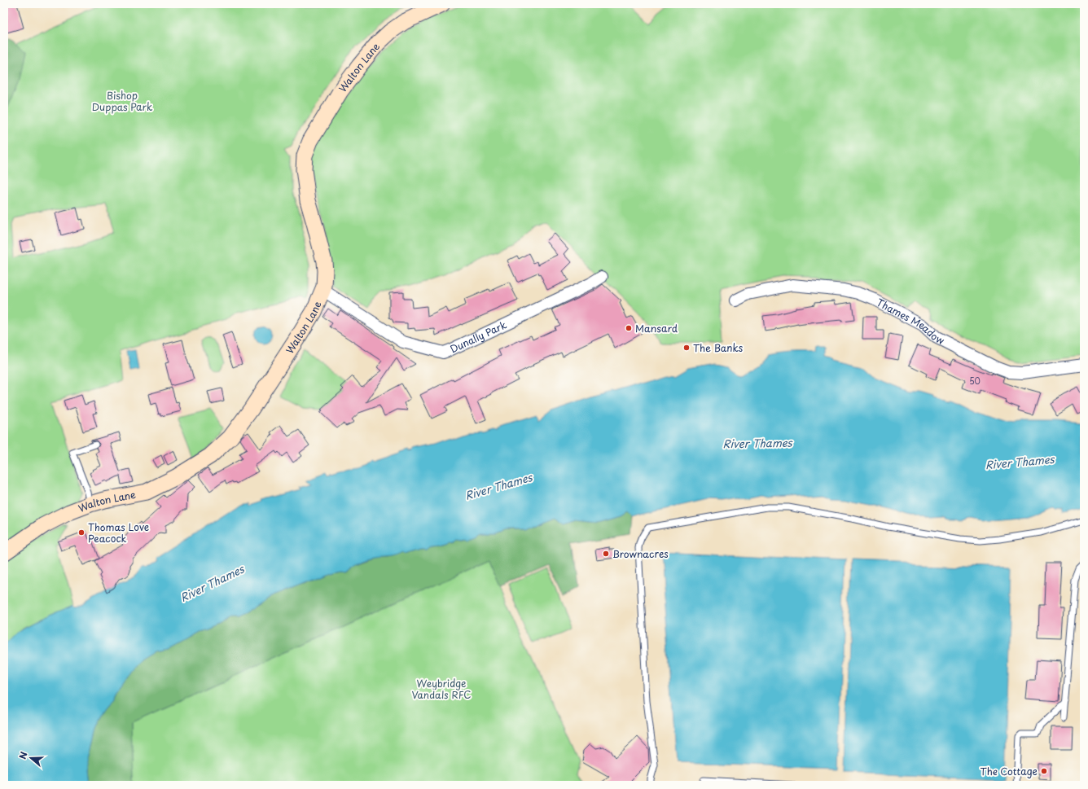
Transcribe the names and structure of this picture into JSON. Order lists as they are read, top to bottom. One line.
{"streets":{"main road":["Walton Lane"],"street":["Thames Meadow","Dunally Park"]},"crossings":[["Walton Lane","Dunally Park"]],"water":["River Thames"],"parks":["Bishop Duppas Park","Weybridge Vandals RFC"],"places":["Mansard","The Banks","Thomas Love Peacock","Brownacres","The Cottage"],"house_numbers":["50"],"north":"left"}
